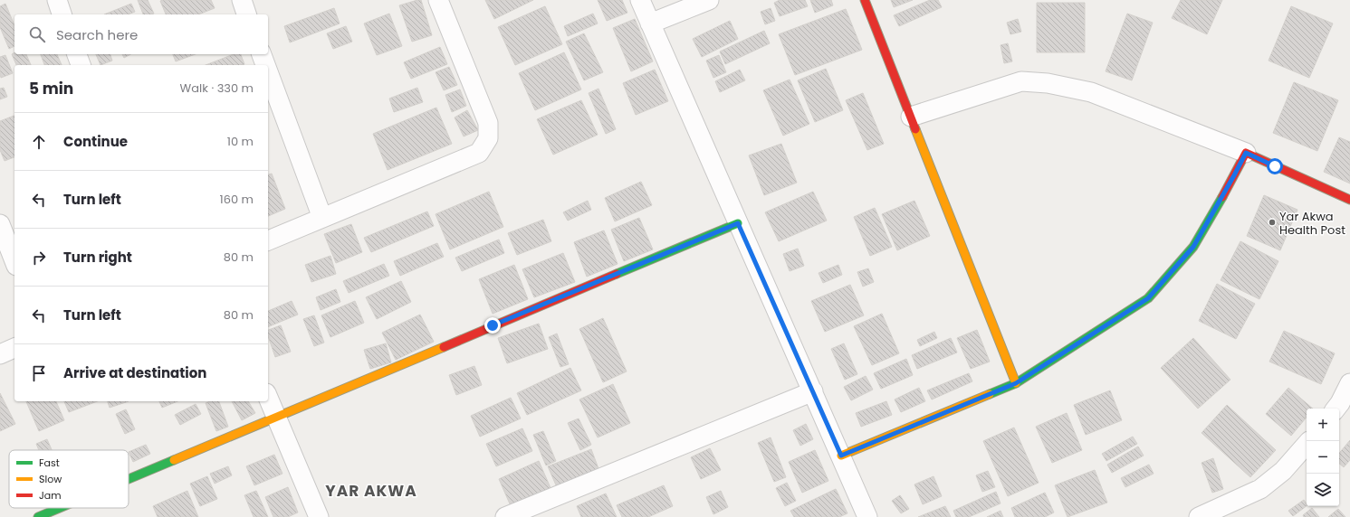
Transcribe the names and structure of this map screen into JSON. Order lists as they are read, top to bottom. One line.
{"districts":["YAR AKWA"],"places":["Yar Akwa Health Post"],"legend":["Fast","Slow","Jam"],"page":{"search":"Search here","heading":["5 min","Walk · 330 m"],"list":[["Continue","10 m"],["Turn left","160 m"],["Turn right","80 m"],["Turn left","80 m"],"Arrive at destination"],"map_buttons":["+","−"]}}
